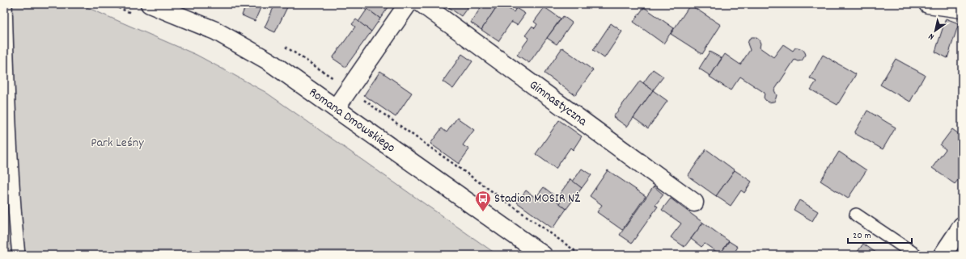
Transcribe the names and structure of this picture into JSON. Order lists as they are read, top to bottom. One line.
{"streets":{"street":["Gimnastyczna","Romana Dmowskiego"]},"parks":["Park Leśny"],"places":{"bus stop":["Stadion MOSIR NŻ"]},"scale_bar":"20 m","north":"bottom left"}
